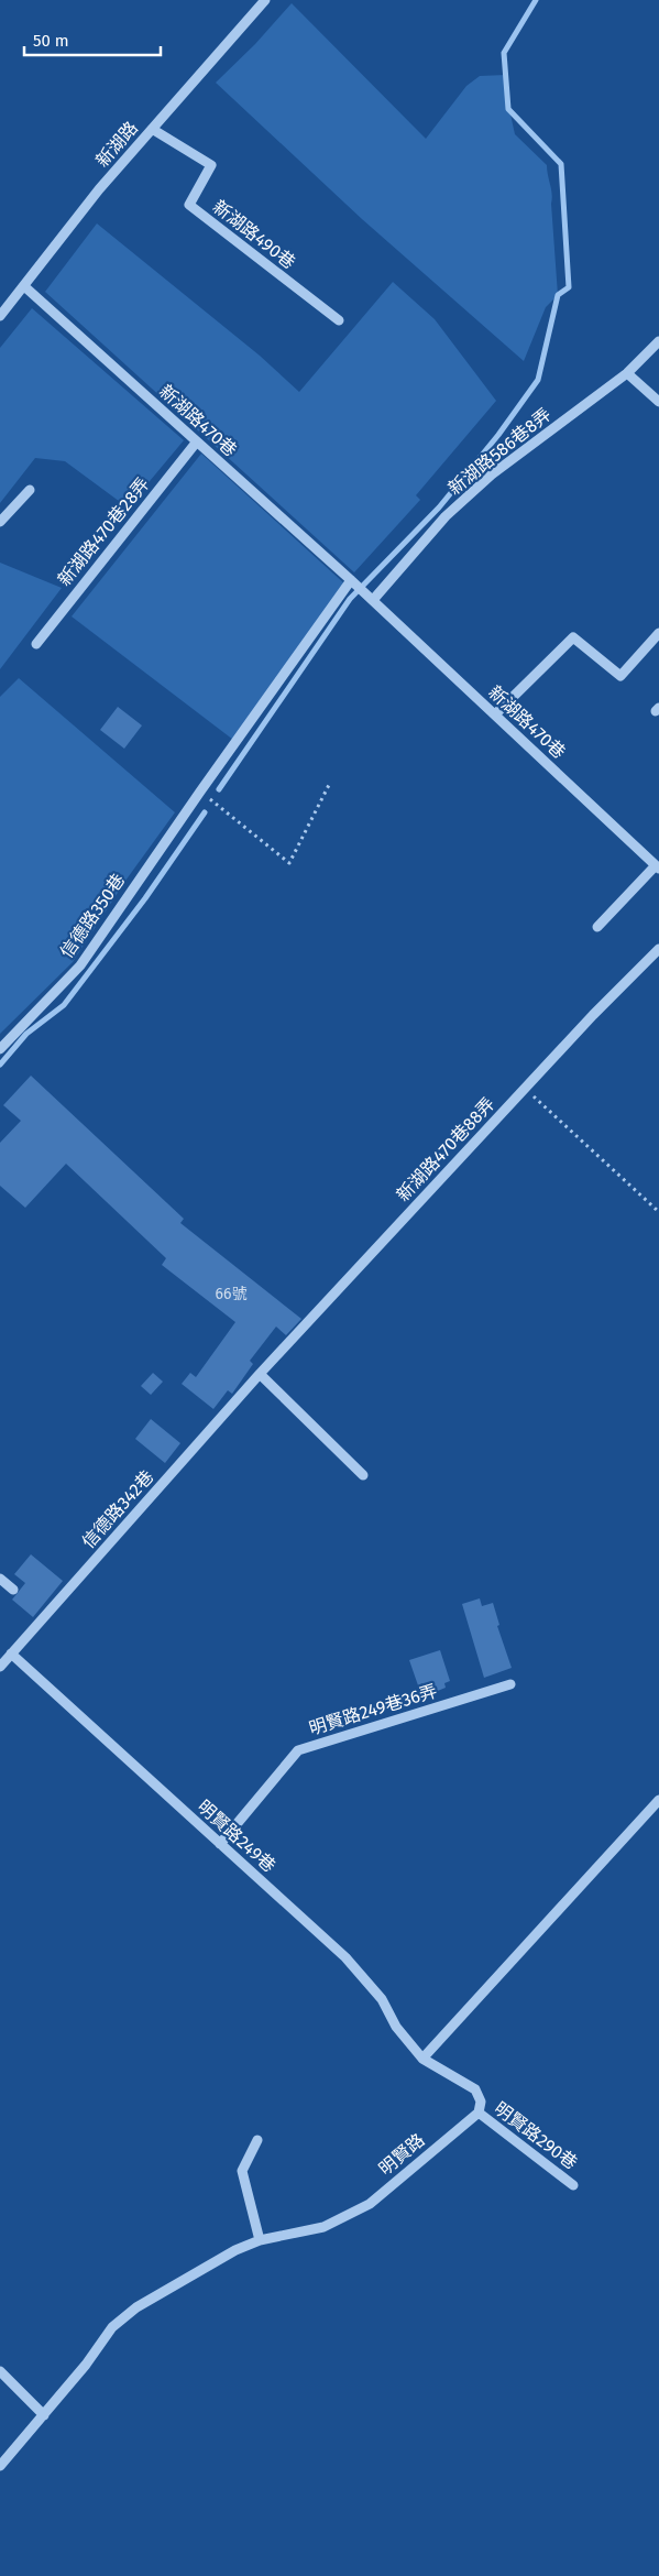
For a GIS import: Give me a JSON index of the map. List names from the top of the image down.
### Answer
{
  "streets": {
    "street": [
      "新湖路",
      "新湖路490巷",
      "新湖路470巷",
      "新湖路586巷8弄",
      "新湖路470巷28弄",
      "信德路350巷",
      "新湖路470巷88弄",
      "信德路342巷",
      "明賢路249巷36弄",
      "明賢路249巷",
      "明賢路290巷",
      "明賢路"
    ]
  },
  "crossings": [
    ["新湖路", "新湖路490巷"],
    ["新湖路", "新湖路470巷"],
    ["新湖路470巷", "新湖路586巷8弄"],
    ["新湖路470巷", "新湖路470巷28弄"],
    ["新湖路470巷", "信德路350巷"],
    ["新湖路470巷88弄", "信德路342巷"],
    ["信德路342巷", "明賢路249巷"],
    ["明賢路249巷36弄", "明賢路249巷"],
    ["明賢路290巷", "明賢路"]
  ],
  "house_numbers": ["66號"],
  "scale_bar": "50 m"
}
